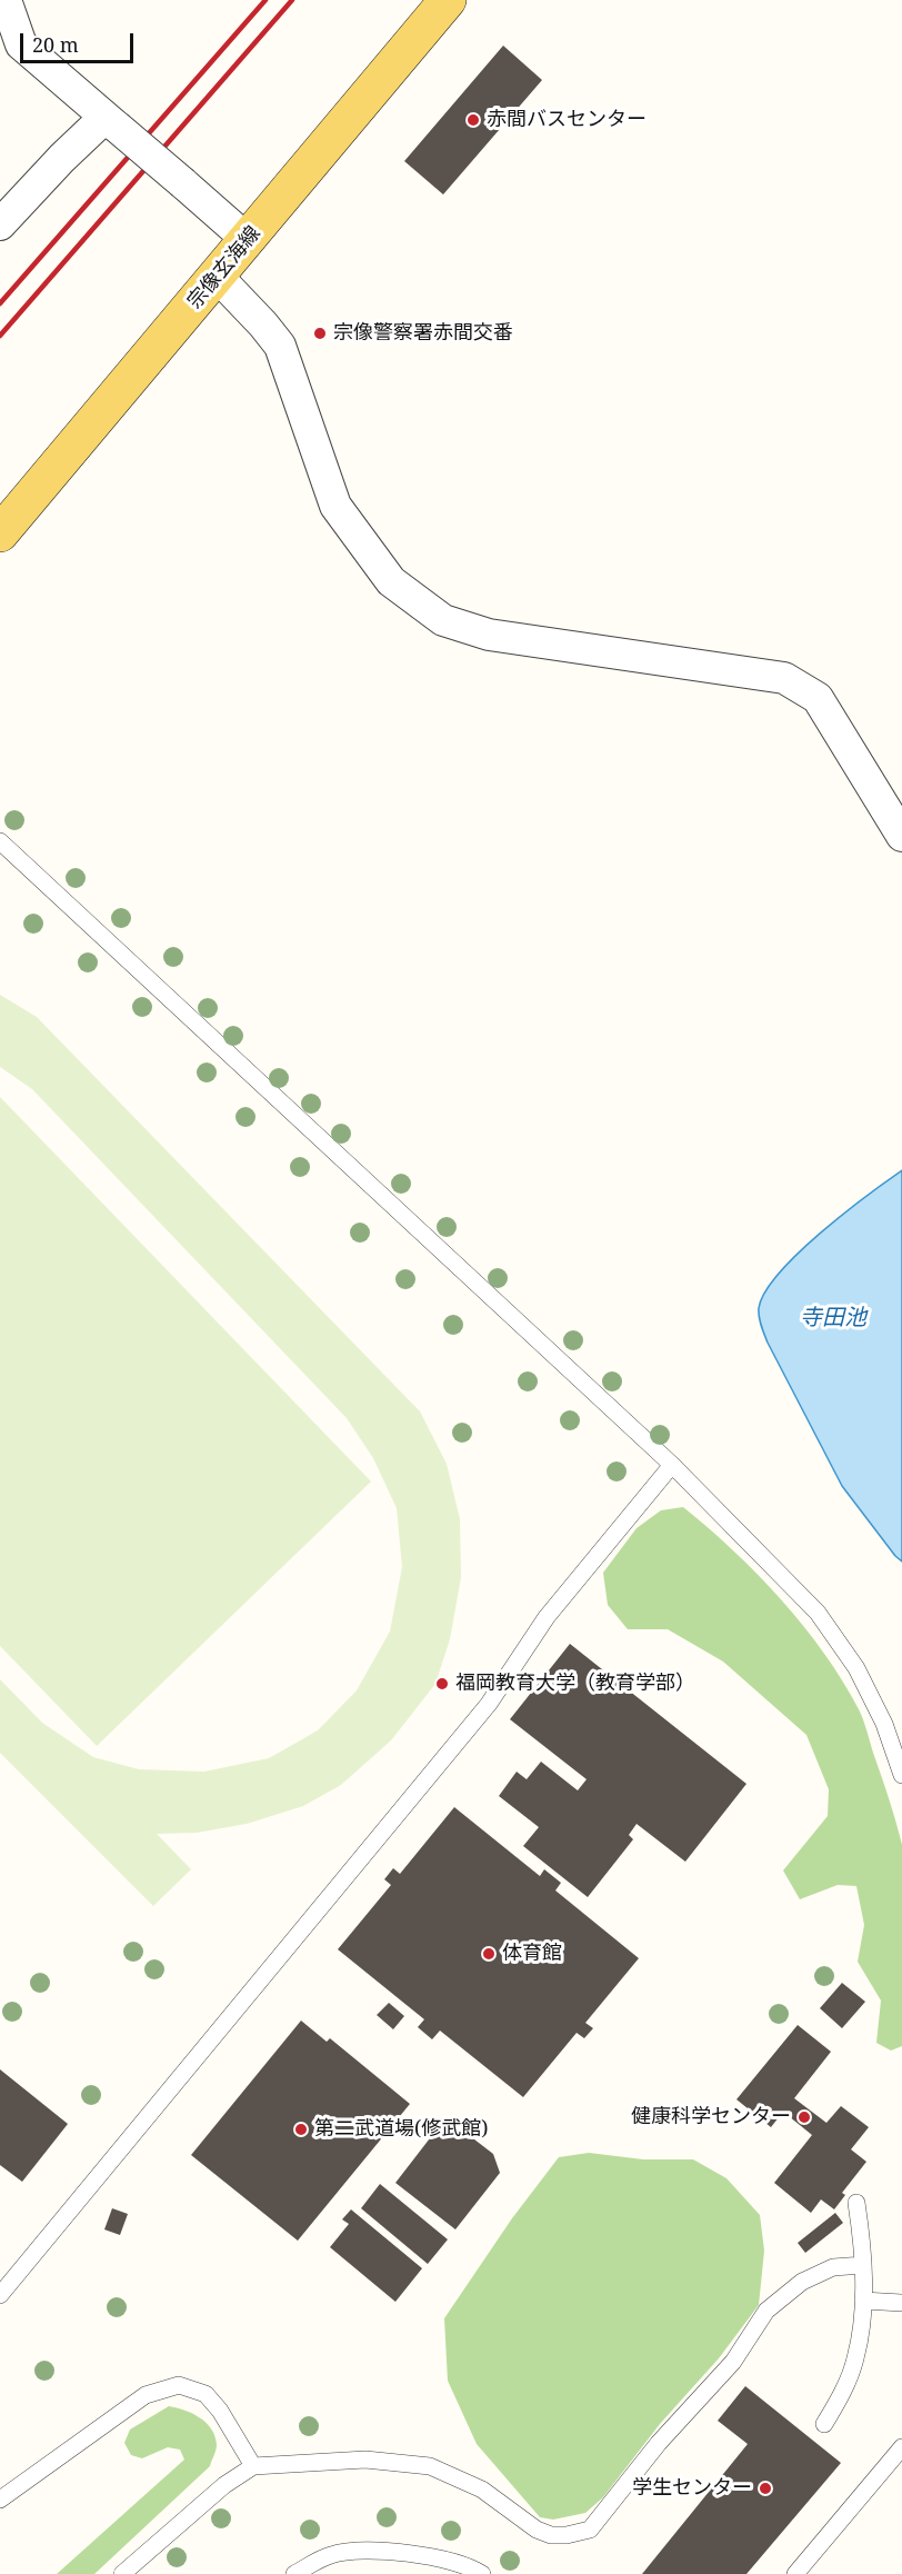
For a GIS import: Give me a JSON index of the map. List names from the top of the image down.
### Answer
{
  "streets": {
    "main road": ["宗像玄海線"]
  },
  "water": ["寺田池"],
  "places": [
    "赤間バスセンター",
    "宗像警察署赤間交番",
    "福岡教育大学（教育学部）",
    "体育館",
    "健康科学センター",
    "第二武道場(修武館)",
    "学生センター"
  ],
  "scale_bar": "20 m"
}
